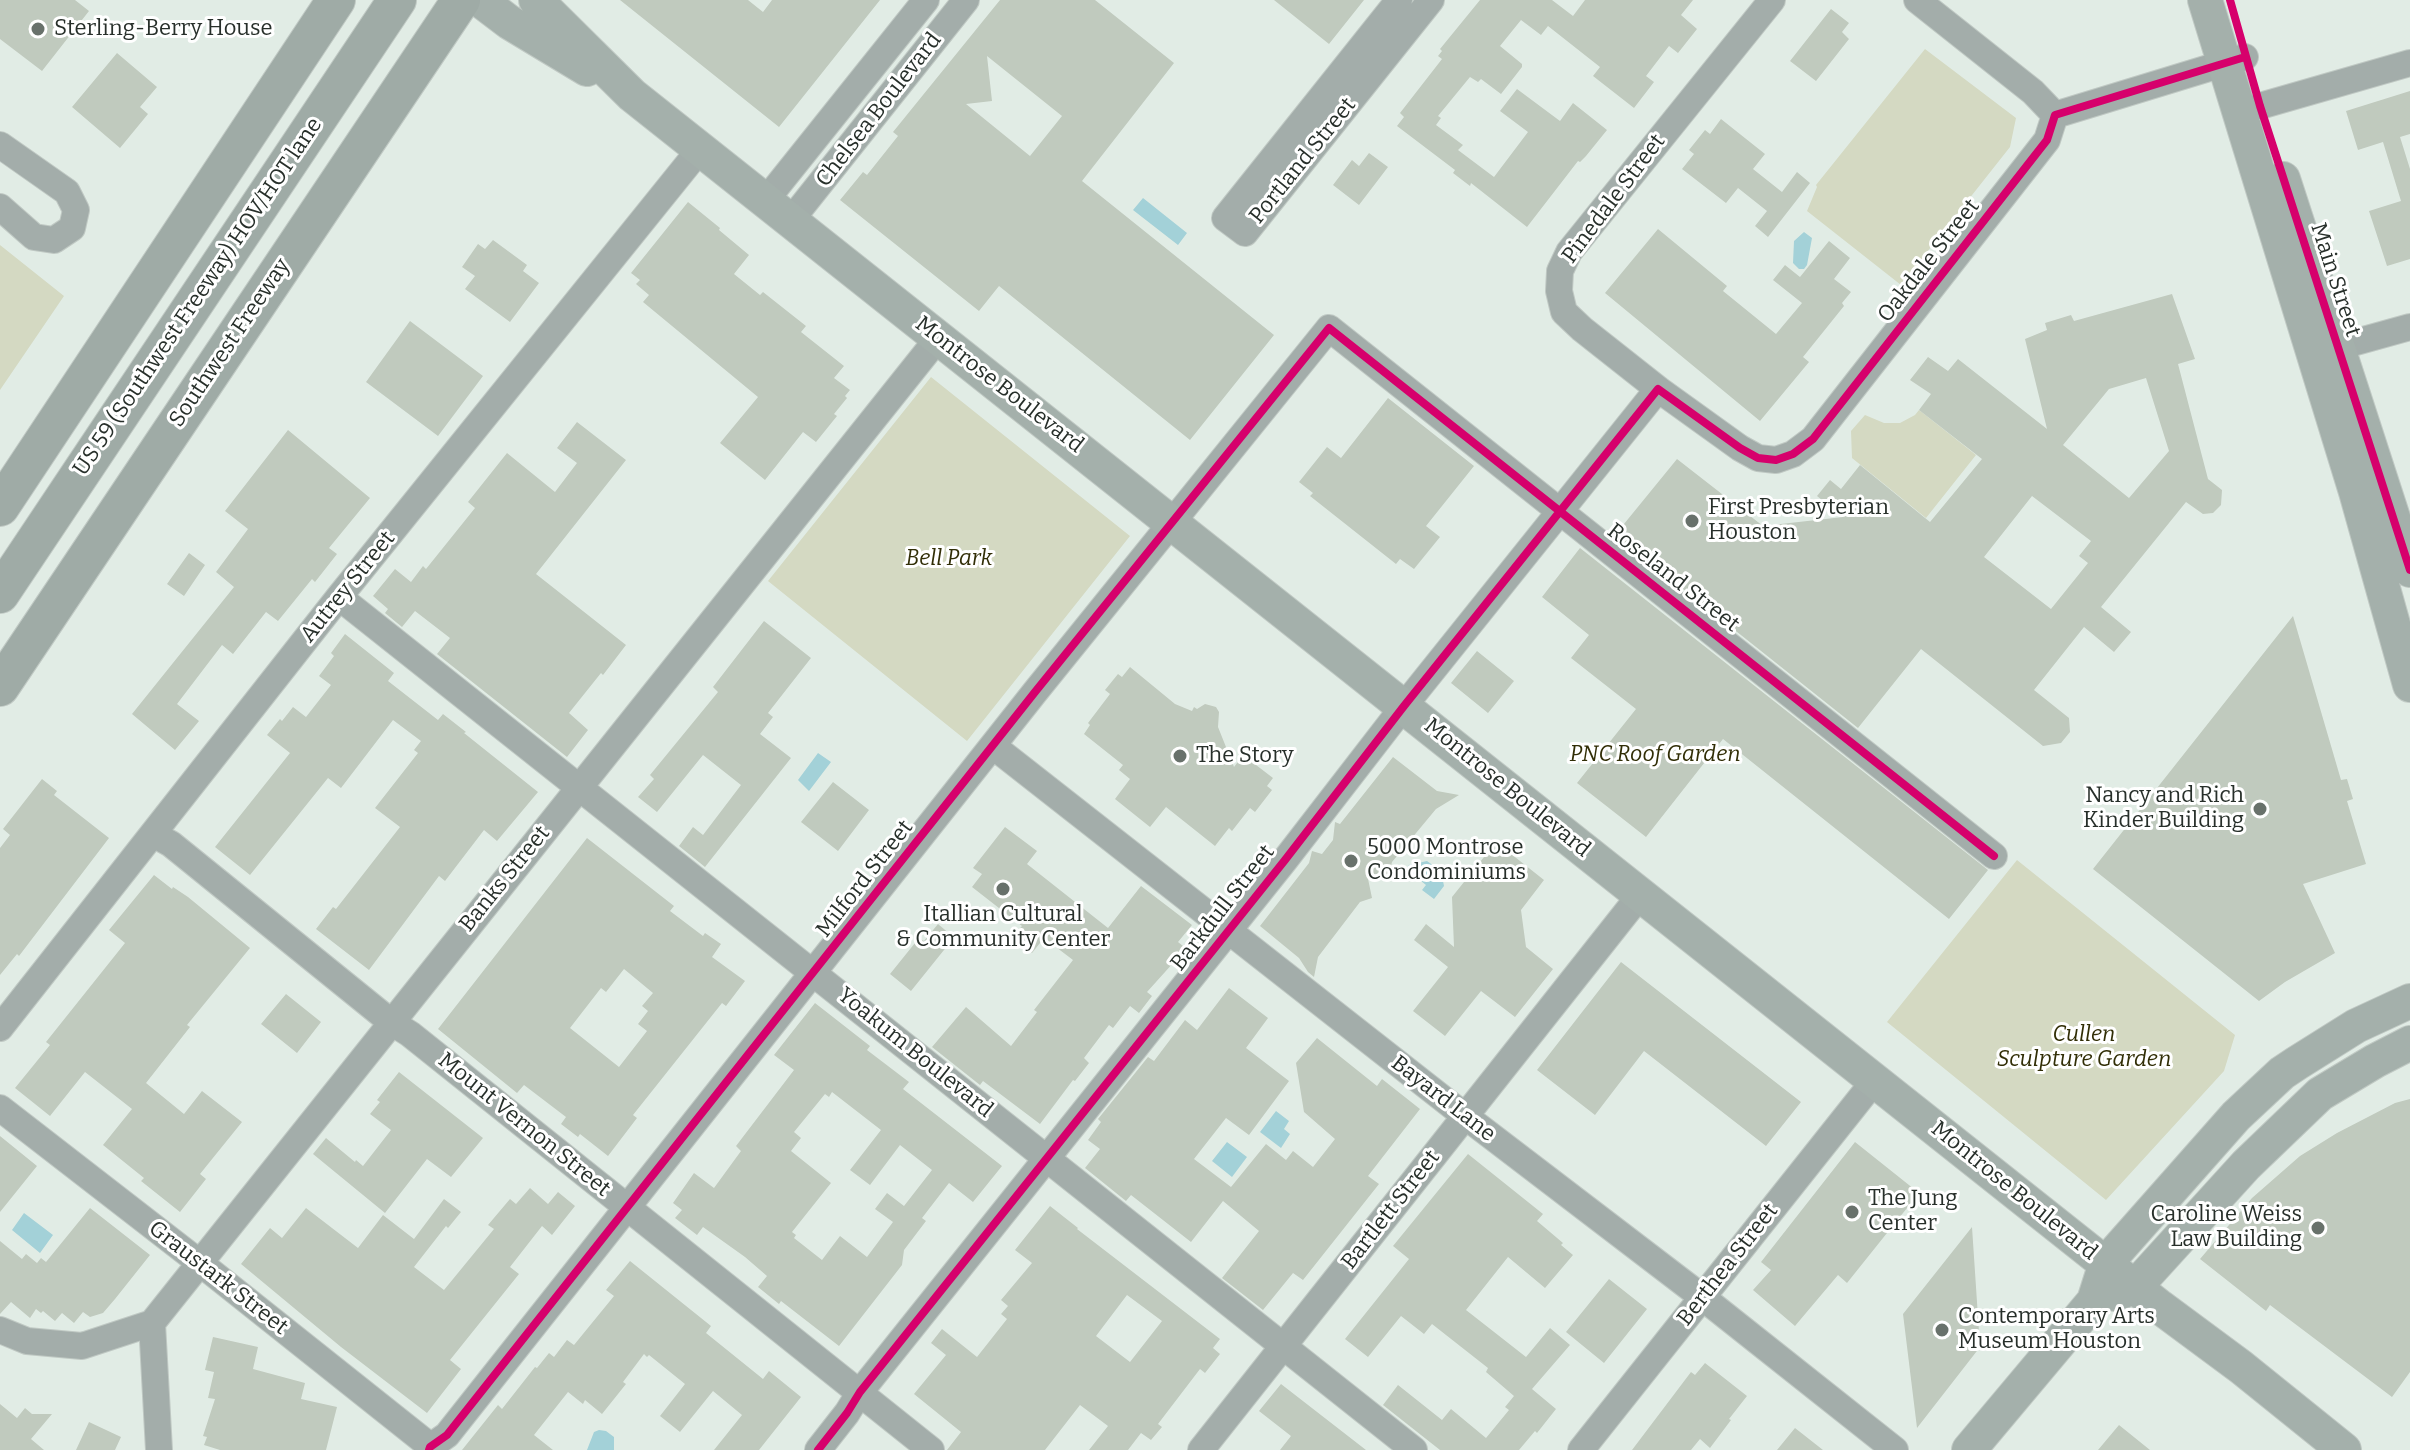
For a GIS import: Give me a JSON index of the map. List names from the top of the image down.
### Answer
{
  "streets": {
    "highway": ["US 59 (Southwest Freeway) HOV/HOT lane", "Southwest Freeway"],
    "main road": ["Main Street", "Montrose Boulevard"],
    "street": [
      "Chelsea Boulevard",
      "Portland Street",
      "Pinedale Street",
      "Oakdale Street",
      "Roseland Street",
      "Autrey Street",
      "Banks Street",
      "Milford Street",
      "Barkdull Street",
      "Yoakum Boulevard",
      "Bayard Lane",
      "Mount Vernon Street",
      "Bartlett Street",
      "Berthea Street",
      "Graustark Street"
    ]
  },
  "crossings": [
    ["Chelsea Boulevard", "Montrose Boulevard"],
    ["Pinedale Street", "Oakdale Street"],
    ["Pinedale Street", "Barkdull Street"],
    ["Oakdale Street", "Barkdull Street"],
    ["Montrose Boulevard", "Autrey Street"],
    ["Montrose Boulevard", "Banks Street"],
    ["Montrose Boulevard", "Milford Street"],
    ["Montrose Boulevard", "Barkdull Street"],
    ["Montrose Boulevard", "Bartlett Street"],
    ["Montrose Boulevard", "Berthea Street"],
    ["Roseland Street", "Milford Street"],
    ["Roseland Street", "Barkdull Street"],
    ["Autrey Street", "Yoakum Boulevard"],
    ["Autrey Street", "Mount Vernon Street"],
    ["Banks Street", "Yoakum Boulevard"],
    ["Banks Street", "Mount Vernon Street"],
    ["Banks Street", "Graustark Street"],
    ["Milford Street", "Yoakum Boulevard"],
    ["Milford Street", "Bayard Lane"],
    ["Milford Street", "Mount Vernon Street"],
    ["Milford Street", "Graustark Street"],
    ["Barkdull Street", "Yoakum Boulevard"],
    ["Barkdull Street", "Bayard Lane"],
    ["Barkdull Street", "Mount Vernon Street"],
    ["Yoakum Boulevard", "Bartlett Street"],
    ["Bayard Lane", "Bartlett Street"],
    ["Bayard Lane", "Berthea Street"]
  ],
  "parks": ["Bell Park", "PNC Roof Garden", "Cullen Sculpture Garden"],
  "places": [
    "Sterling-Berry House",
    "First Presbyterian Houston",
    "The Story",
    "Nancy and Rich Kinder Building",
    "5000 Montrose Condominiums",
    "Itallian Cultural & Community Center",
    "The Jung Center",
    "Caroline Weiss Law Building",
    "Contemporary Arts Museum Houston"
  ]
}
